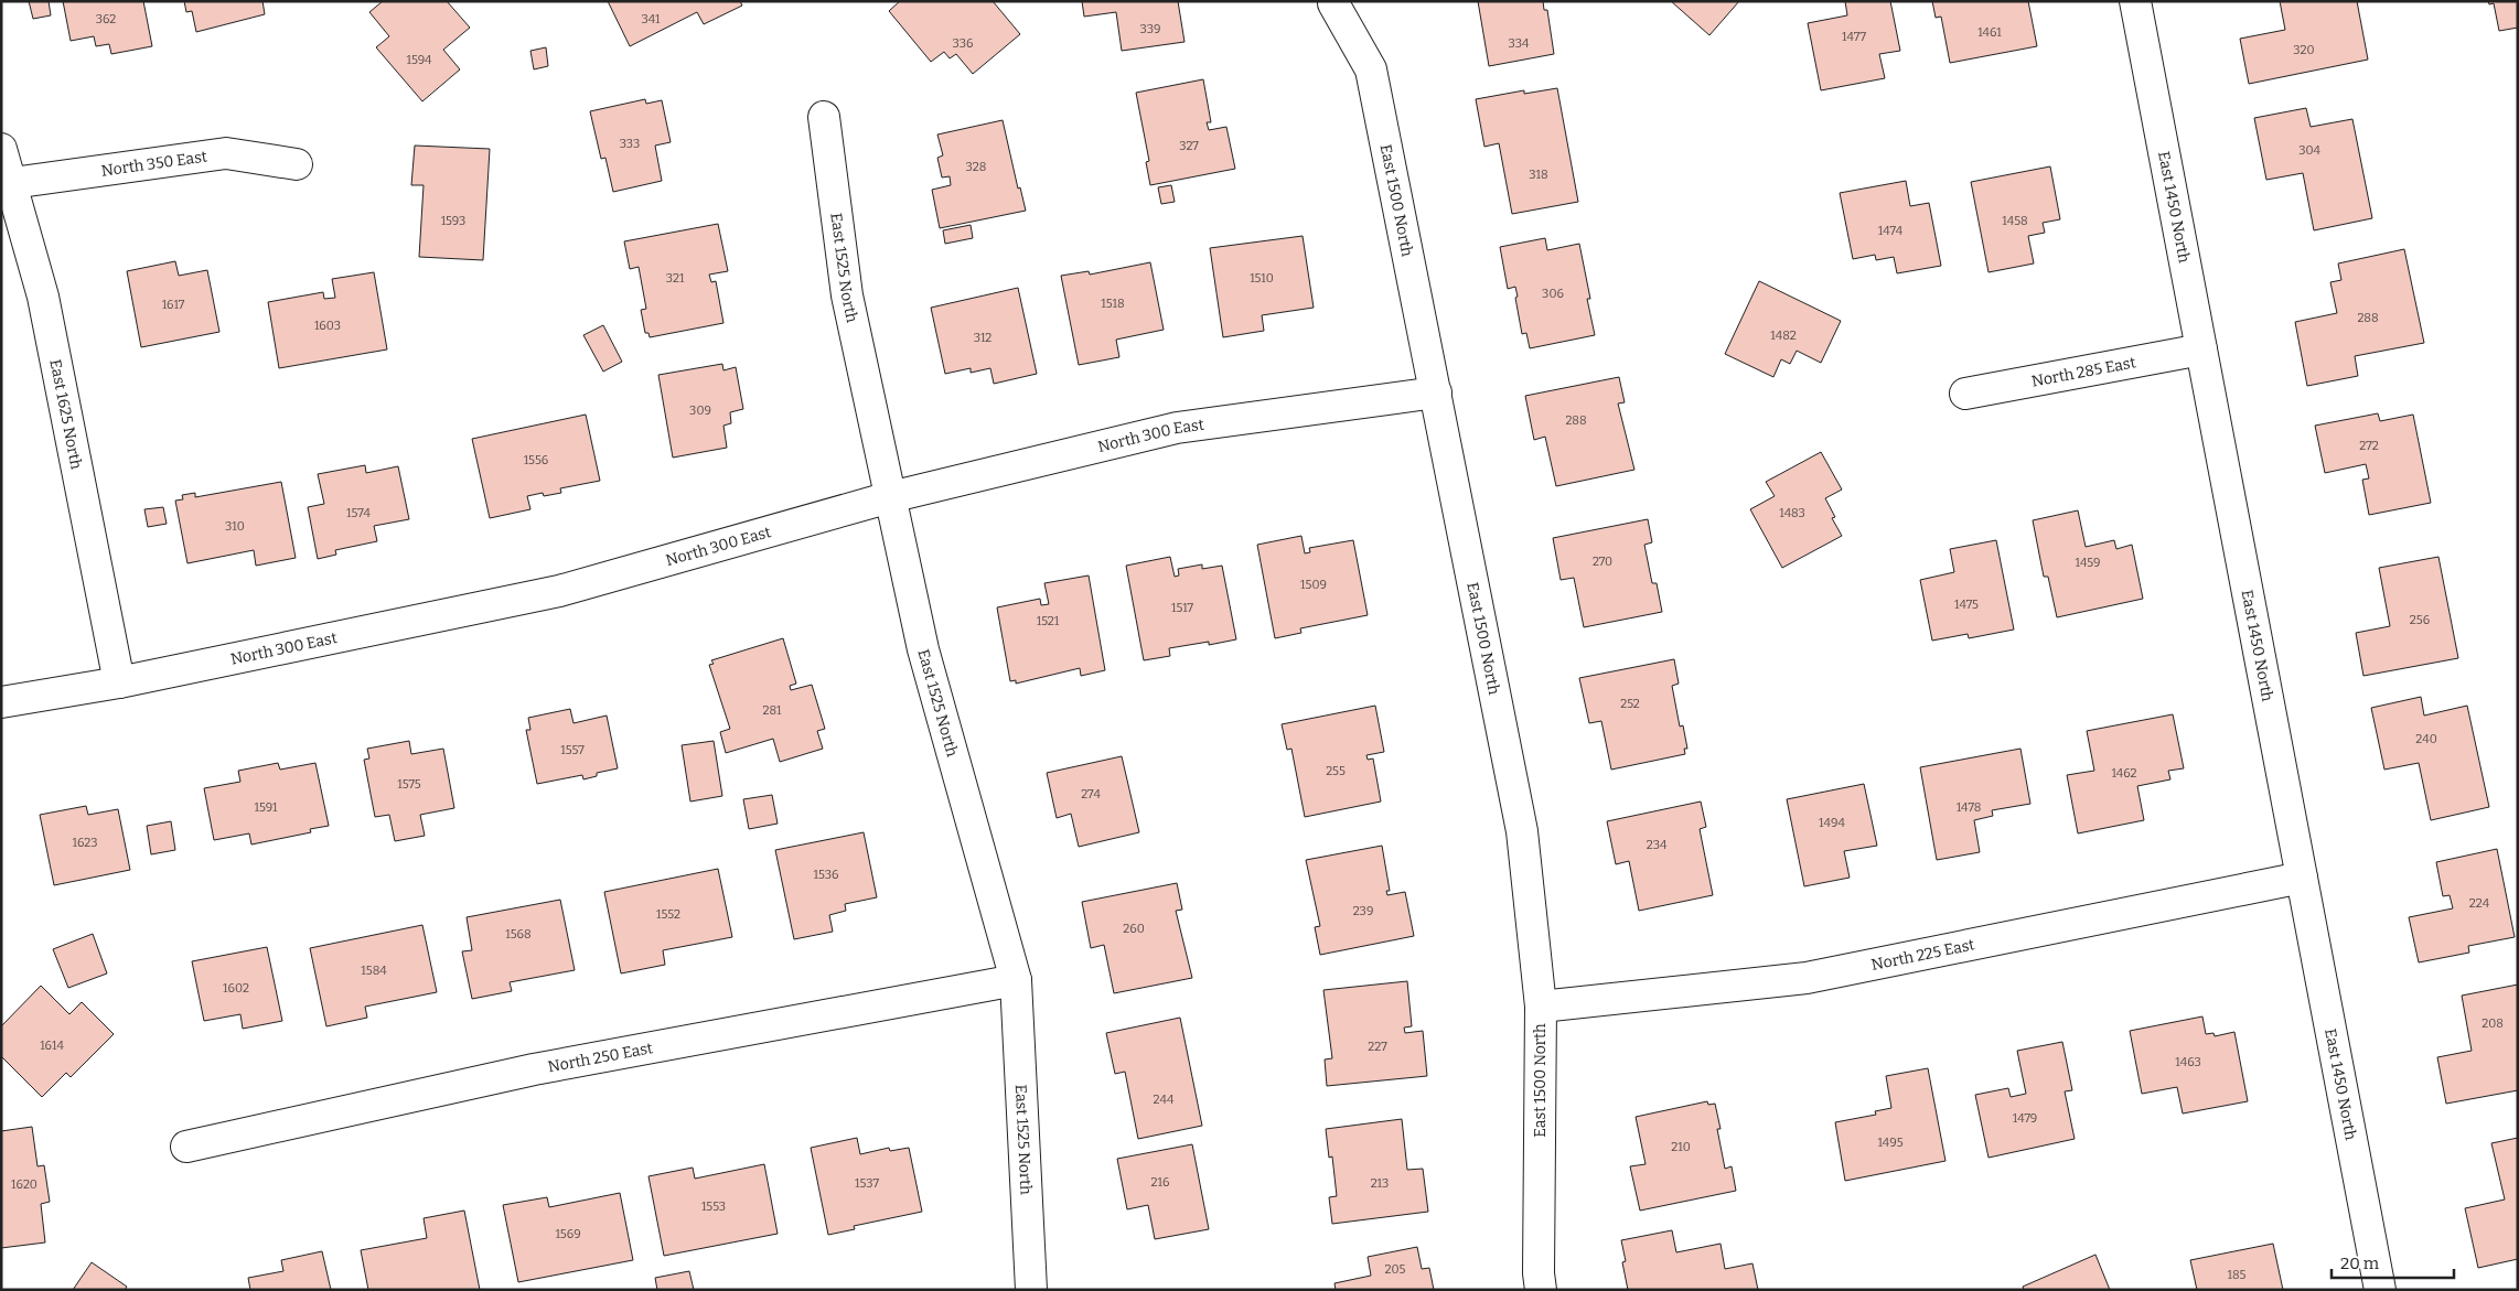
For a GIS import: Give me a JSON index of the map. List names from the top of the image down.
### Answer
{
  "streets": {
    "street": [
      "North 350 East",
      "East 1500 North",
      "East 1450 North",
      "East 1525 North",
      "North 285 East",
      "East 1625 North",
      "North 300 East",
      "North 225 East",
      "North 250 East"
    ]
  },
  "crossings": [
    ["North 350 East", "East 1625 North"],
    ["East 1500 North", "North 300 East"],
    ["East 1500 North", "North 225 East"],
    ["East 1450 North", "North 285 East"],
    ["East 1450 North", "North 225 East"],
    ["East 1525 North", "North 300 East"],
    ["East 1525 North", "North 250 East"],
    ["East 1625 North", "North 300 East"]
  ],
  "house_numbers": [
    "362",
    "341",
    "339",
    "1461",
    "1477",
    "336",
    "334",
    "320",
    "1594",
    "333",
    "327",
    "304",
    "328",
    "318",
    "1593",
    "1458",
    "1474",
    "321",
    "1510",
    "306",
    "1518",
    "1617",
    "288",
    "1603",
    "1482",
    "312",
    "309",
    "288",
    "272",
    "1556",
    "1574",
    "1483",
    "310",
    "270",
    "1459",
    "1509",
    "1475",
    "1517",
    "256",
    "1521",
    "252",
    "281",
    "240",
    "1557",
    "255",
    "1462",
    "1575",
    "274",
    "1591",
    "1478",
    "1494",
    "1623",
    "234",
    "1536",
    "224",
    "239",
    "1552",
    "260",
    "1568",
    "1584",
    "1602",
    "208",
    "1614",
    "227",
    "1463",
    "244",
    "1479",
    "1495",
    "210",
    "216",
    "1537",
    "213",
    "1620",
    "1553",
    "1569",
    "205",
    "185"
  ],
  "scale_bar": "20 m"
}
